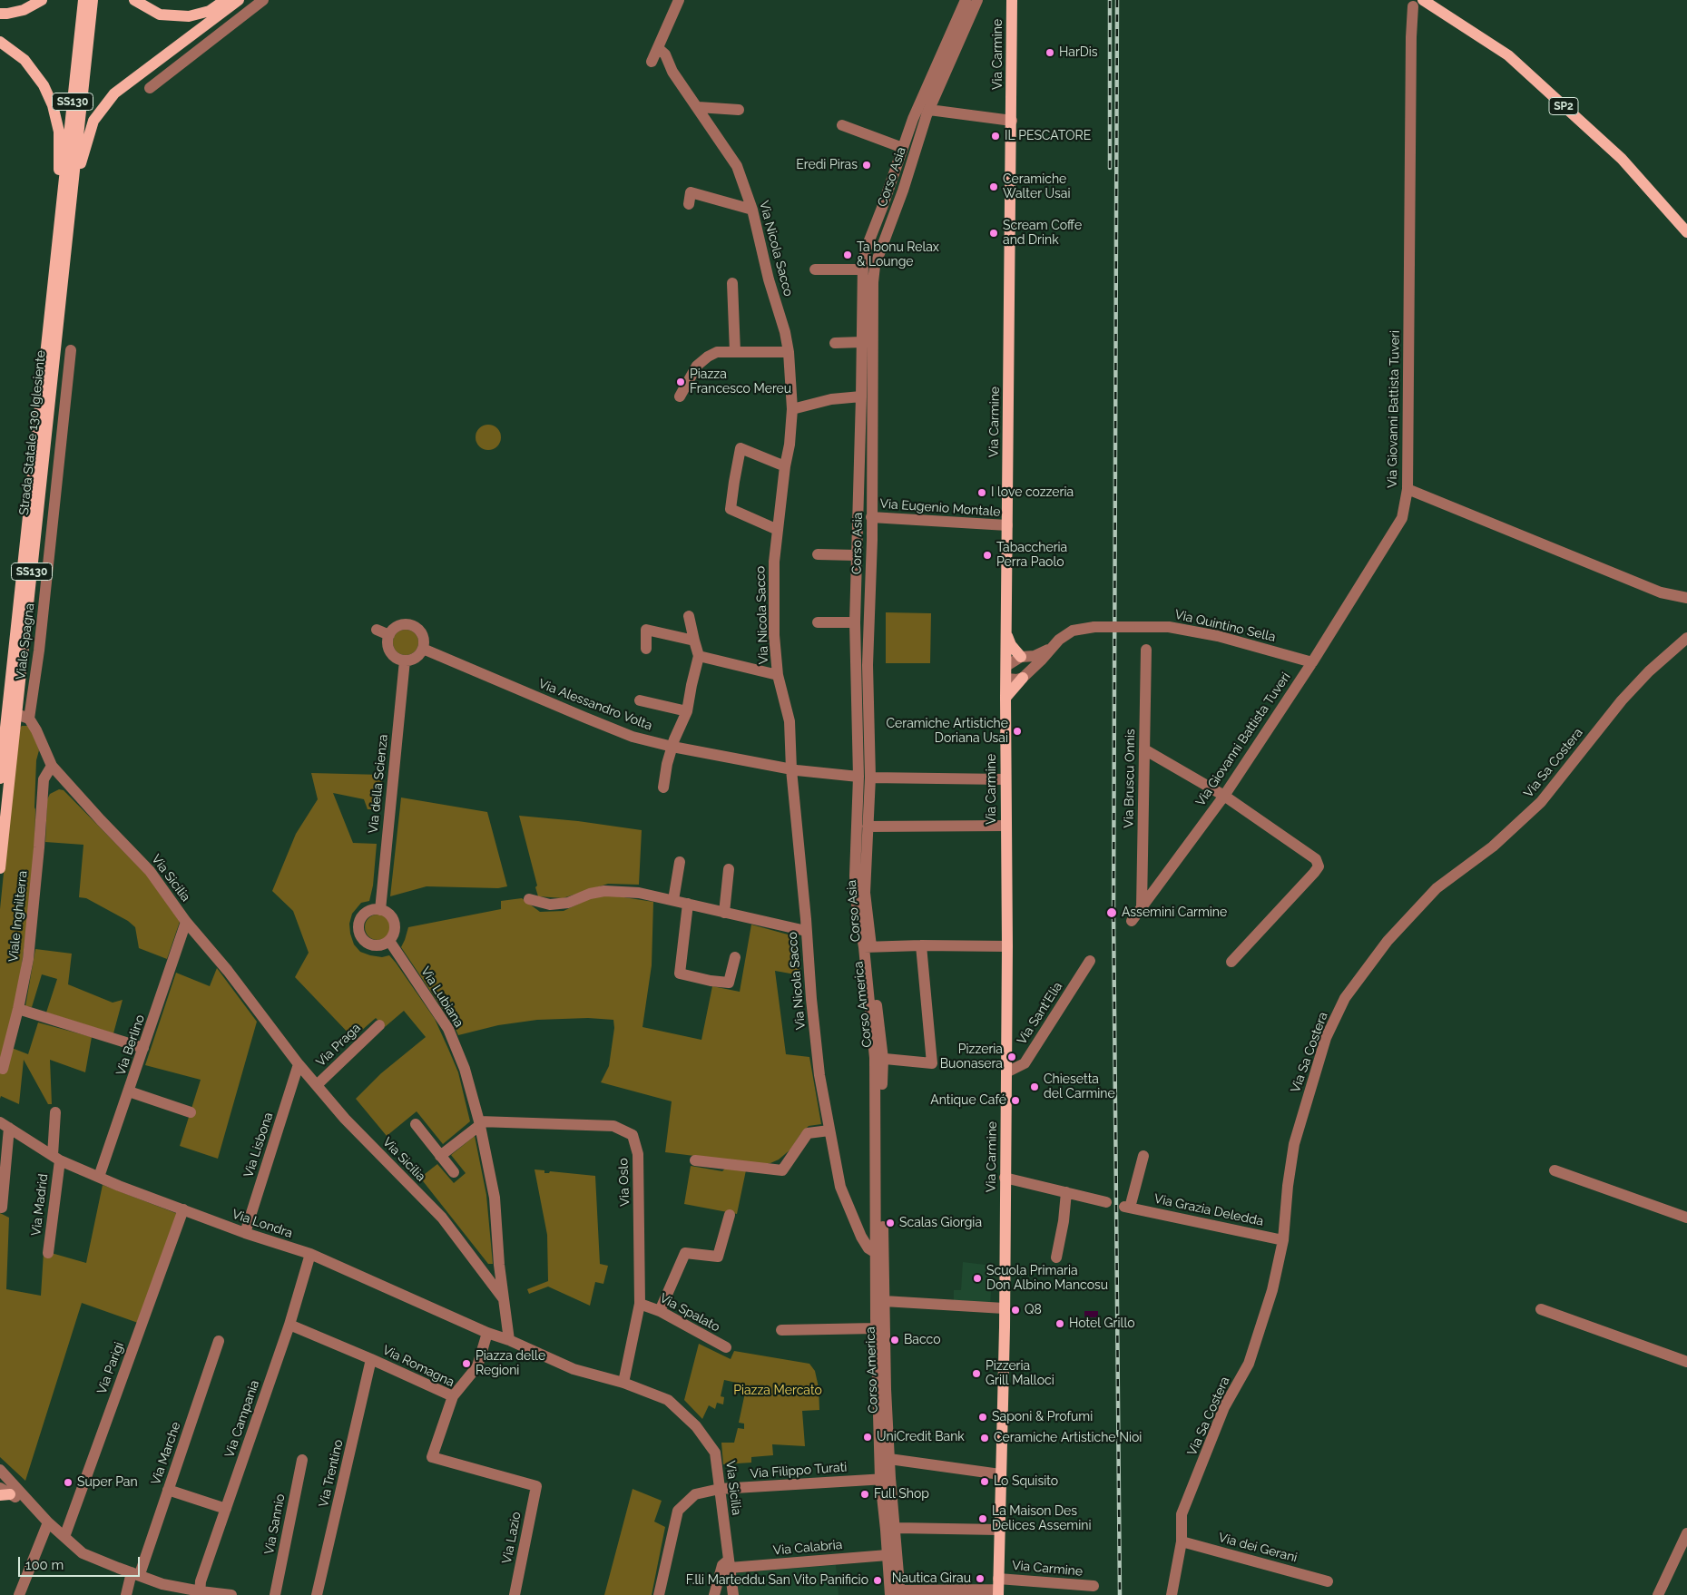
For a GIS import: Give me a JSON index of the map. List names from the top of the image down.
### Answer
{
  "streets": {
    "main road": [
      "Via Carmine",
      "SS130",
      "SP2",
      "Strada Statale 130 Iglesiente"
    ],
    "street": [
      "Corso Asia",
      "Via Nicola Sacco",
      "Via Giovanni Battista Tuveri",
      "Via Eugenio Montale",
      "Via Quintino Sella",
      "Viale Spagna",
      "Via Alessandro Volta",
      "Via Sa Costera",
      "Via Bruscu Onnis",
      "Via della Scienza",
      "Via Sicilia",
      "Viale Inghilterra",
      "Via Lubiana",
      "Corso America",
      "Via Sant'Elia",
      "Via Berlino",
      "Via Praga",
      "Via Lisbona",
      "Via Oslo",
      "Via Madrid",
      "Via Grazia Deledda",
      "Via Londra",
      "Via Spalato",
      "Via Romagna",
      "Via Parigi",
      "Via Campania",
      "Via Marche",
      "Via Filippo Turati",
      "Via Trentino",
      "Via Sannio",
      "Via Lazio",
      "Via Calabria",
      "Via dei Gerani"
    ]
  },
  "crossings": [
    ["Via Carmine", "Via Eugenio Montale"],
    ["Via Carmine", "Via Alessandro Volta"],
    ["Via Carmine", "Via Sant'Elia"],
    ["SP2", "Via Giovanni Battista Tuveri"],
    ["Corso Asia", "Via Eugenio Montale"],
    ["Corso Asia", "Via Alessandro Volta"],
    ["Corso Asia", "Corso America"],
    ["Via Nicola Sacco", "Via Alessandro Volta"],
    ["Via Nicola Sacco", "Corso America"],
    ["Via Giovanni Battista Tuveri", "Via Quintino Sella"],
    ["Via Giovanni Battista Tuveri", "Via Bruscu Onnis"],
    ["Viale Spagna", "Via Sicilia"],
    ["Via Alessandro Volta", "Via della Scienza"],
    ["Via Sa Costera", "Via Grazia Deledda"],
    ["Via Sa Costera", "Via dei Gerani"],
    ["Via della Scienza", "Via Lubiana"],
    ["Via Sicilia", "Viale Inghilterra"],
    ["Via Sicilia", "Via Lubiana"],
    ["Via Sicilia", "Via Berlino"],
    ["Via Sicilia", "Via Praga"],
    ["Via Sicilia", "Via Lisbona"],
    ["Via Sicilia", "Via Oslo"],
    ["Via Sicilia", "Via Londra"],
    ["Via Sicilia", "Via Filippo Turati"],
    ["Via Sicilia", "Via Calabria"],
    ["Via Lubiana", "Via Oslo"],
    ["Corso America", "Via Filippo Turati"],
    ["Corso America", "Via Calabria"],
    ["Via Berlino", "Via Londra"],
    ["Via Lisbona", "Via Londra"],
    ["Via Oslo", "Via Spalato"],
    ["Via Madrid", "Via Londra"],
    ["Via Londra", "Via Parigi"],
    ["Via Londra", "Via Campania"],
    ["Via Romagna", "Via Campania"],
    ["Via Romagna", "Via Trentino"],
    ["Via Romagna", "Via Lazio"]
  ],
  "parks": ["Piazza Mercato"],
  "places": [
    "HarDis",
    "IL PESCATORE",
    "Eredi Piras",
    "Ceramiche Walter Usai",
    "Scream Coffe and Drink",
    "Ta bonu Relax & Lounge",
    "Piazza Francesco Mereu",
    "I love cozzeria",
    "Tabaccheria Perra Paolo",
    "Ceramiche Artistiche Doriana Usai",
    "Assemini Carmine",
    "Pizzeria Buonasera",
    "Chiesetta del Carmine",
    "Antique Café",
    "Scalas Giorgia",
    "Scuola Primaria Don Albino Mancosu",
    "Q8",
    "Hotel Grillo",
    "Bacco",
    "Piazza delle Regioni",
    "Pizzeria Grill Malloci",
    "Saponi & Profumi",
    "UniCredit Bank",
    "Ceramiche Artistiche Nioi",
    "Lo Squisito",
    "Super Pan",
    "Full Shop",
    "La Maison Des Delices Assemini",
    "Nautica Girau",
    "F.lli Marteddu San Vito Panificio"
  ],
  "scale_bar": "100 m"
}
